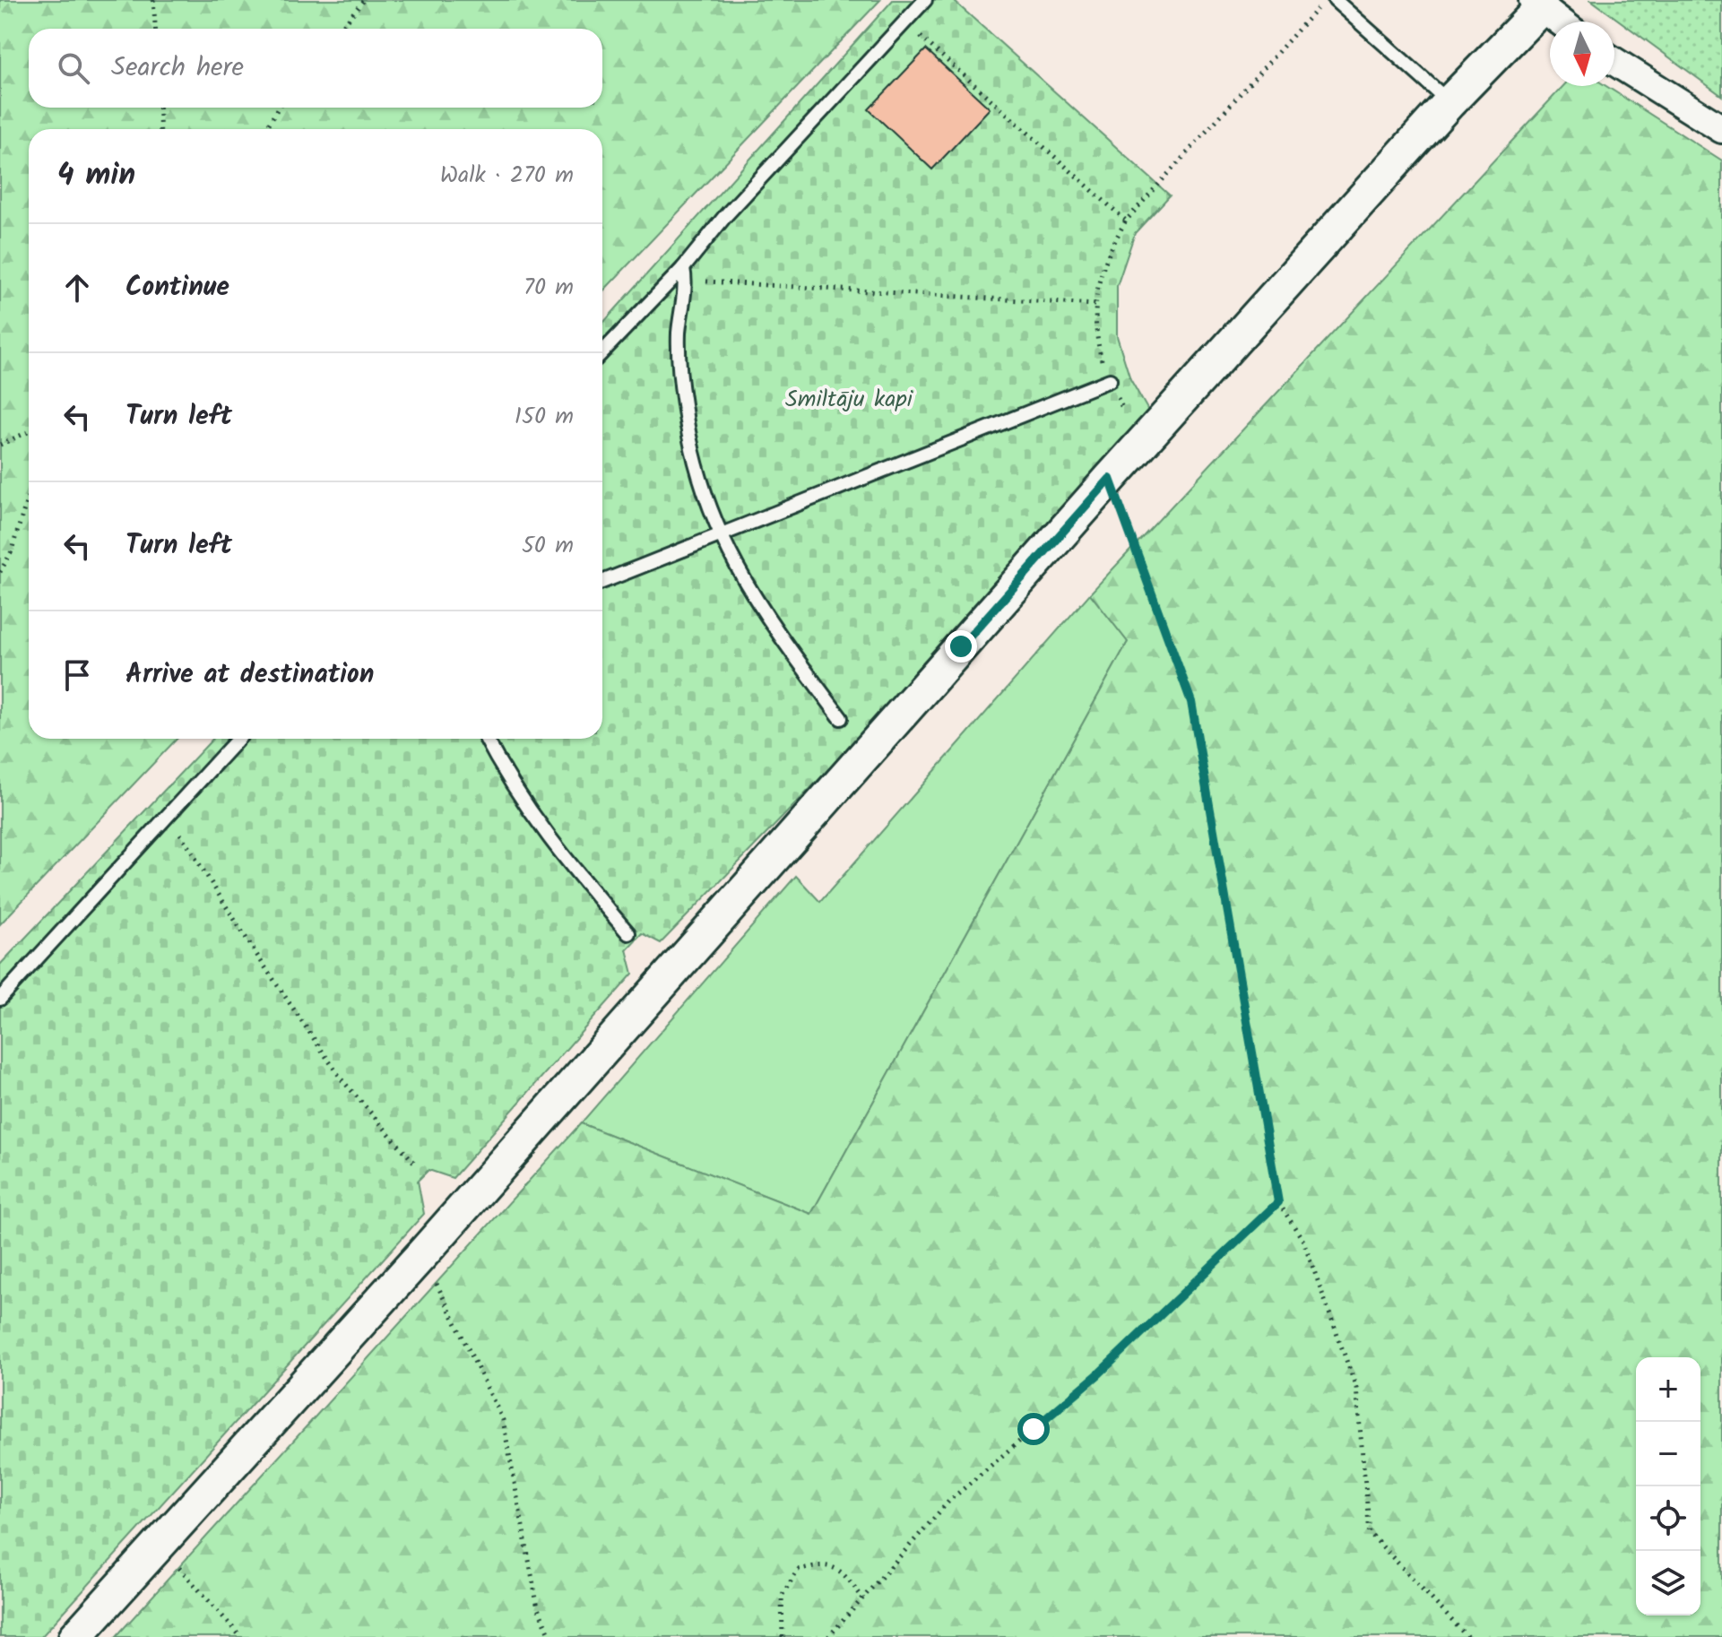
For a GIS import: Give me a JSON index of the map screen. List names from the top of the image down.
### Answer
{
  "parks": ["Smiltāju kapi"],
  "north": "bottom",
  "page": {
    "search": "Search here",
    "heading": ["4 min", "Walk · 270 m"],
    "list": [
      ["Continue", "70 m"],
      ["Turn left", "150 m"],
      ["Turn left", "50 m"],
      "Arrive at destination"
    ],
    "map_buttons": ["+", "−"]
  }
}
